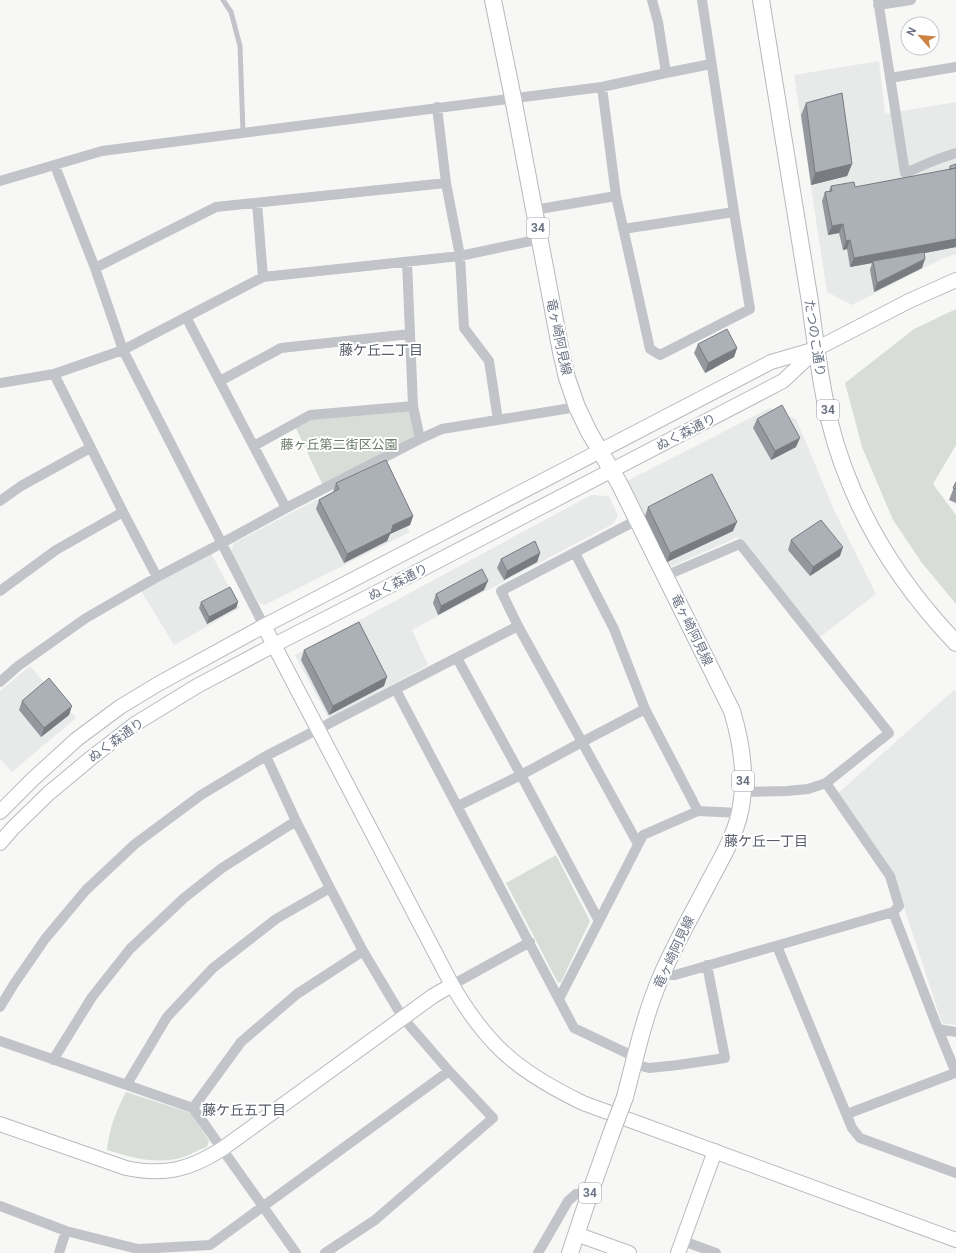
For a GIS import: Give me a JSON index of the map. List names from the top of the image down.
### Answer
{
  "streets": {
    "main road": [
      "34",
      "竜ヶ崎阿見線",
      "たつのこ通り",
      "ぬく森通り"
    ]
  },
  "crossings": [
    ["竜ヶ崎阿見線", "ぬく森通り"],
    ["たつのこ通り", "ぬく森通り"]
  ],
  "districts": ["藤ケ丘二丁目", "藤ケ丘一丁目", "藤ケ丘五丁目"],
  "parks": ["藤ヶ丘第二街区公園"],
  "north": "top left"
}
